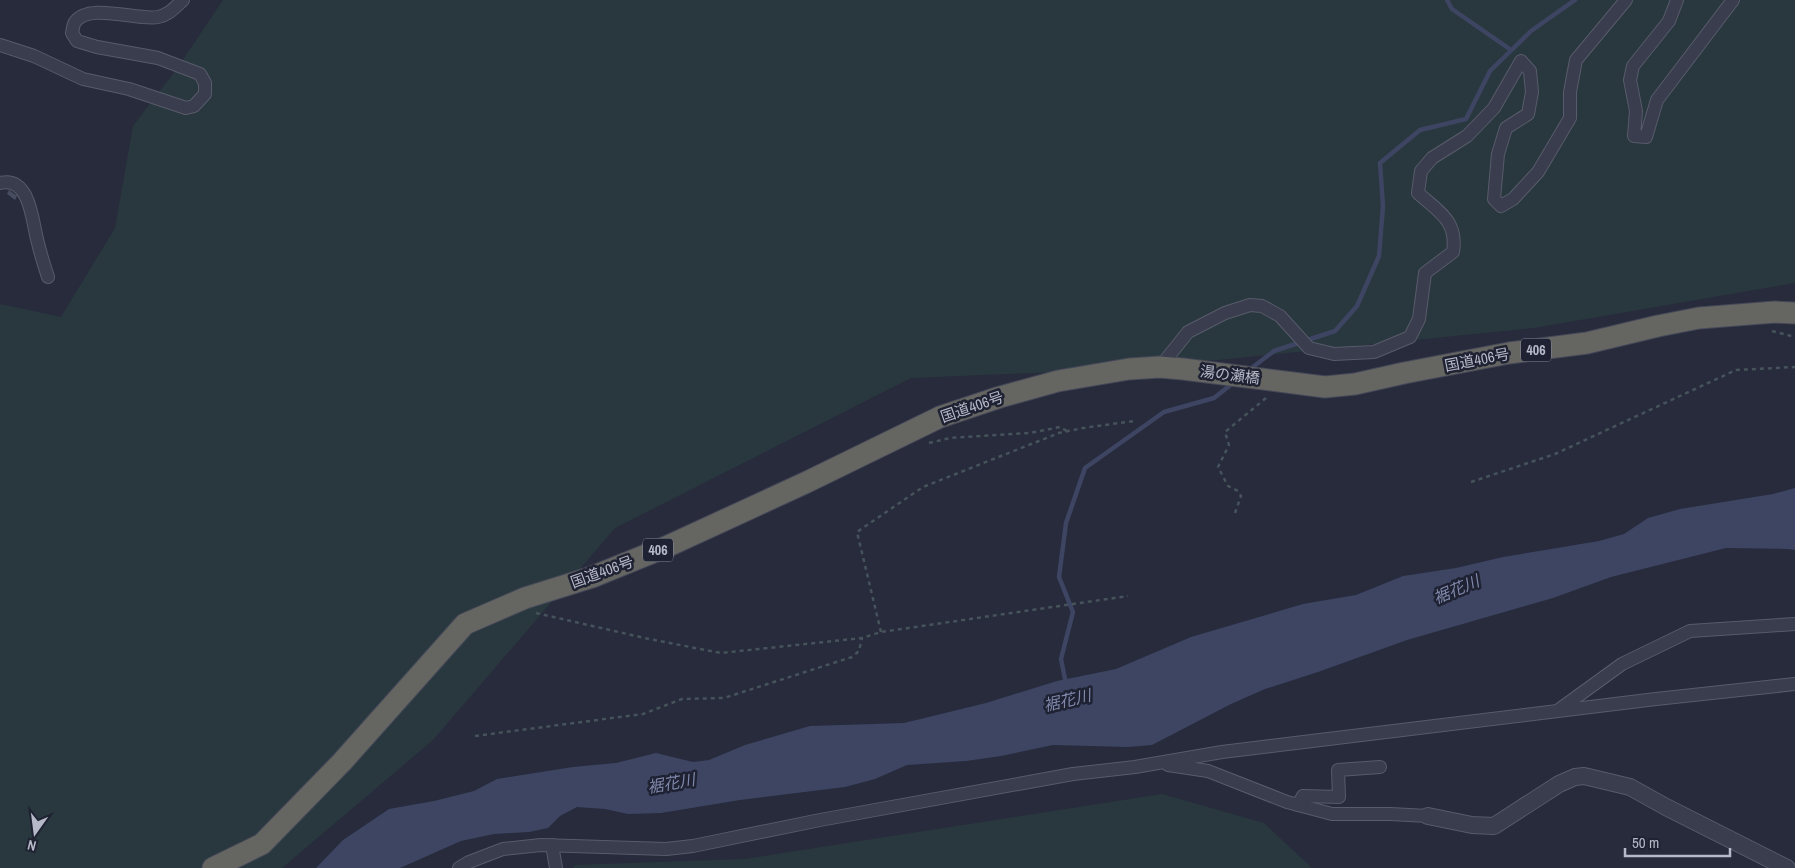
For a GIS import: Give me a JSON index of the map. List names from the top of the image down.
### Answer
{
  "streets": {
    "highway": ["406", "国道406号", "湯の瀬橋"]
  },
  "crossings": [
    ["国道406号", "湯の瀬橋"]
  ],
  "water": ["裾花川"],
  "scale_bar": "50 m",
  "north": "bottom"
}
